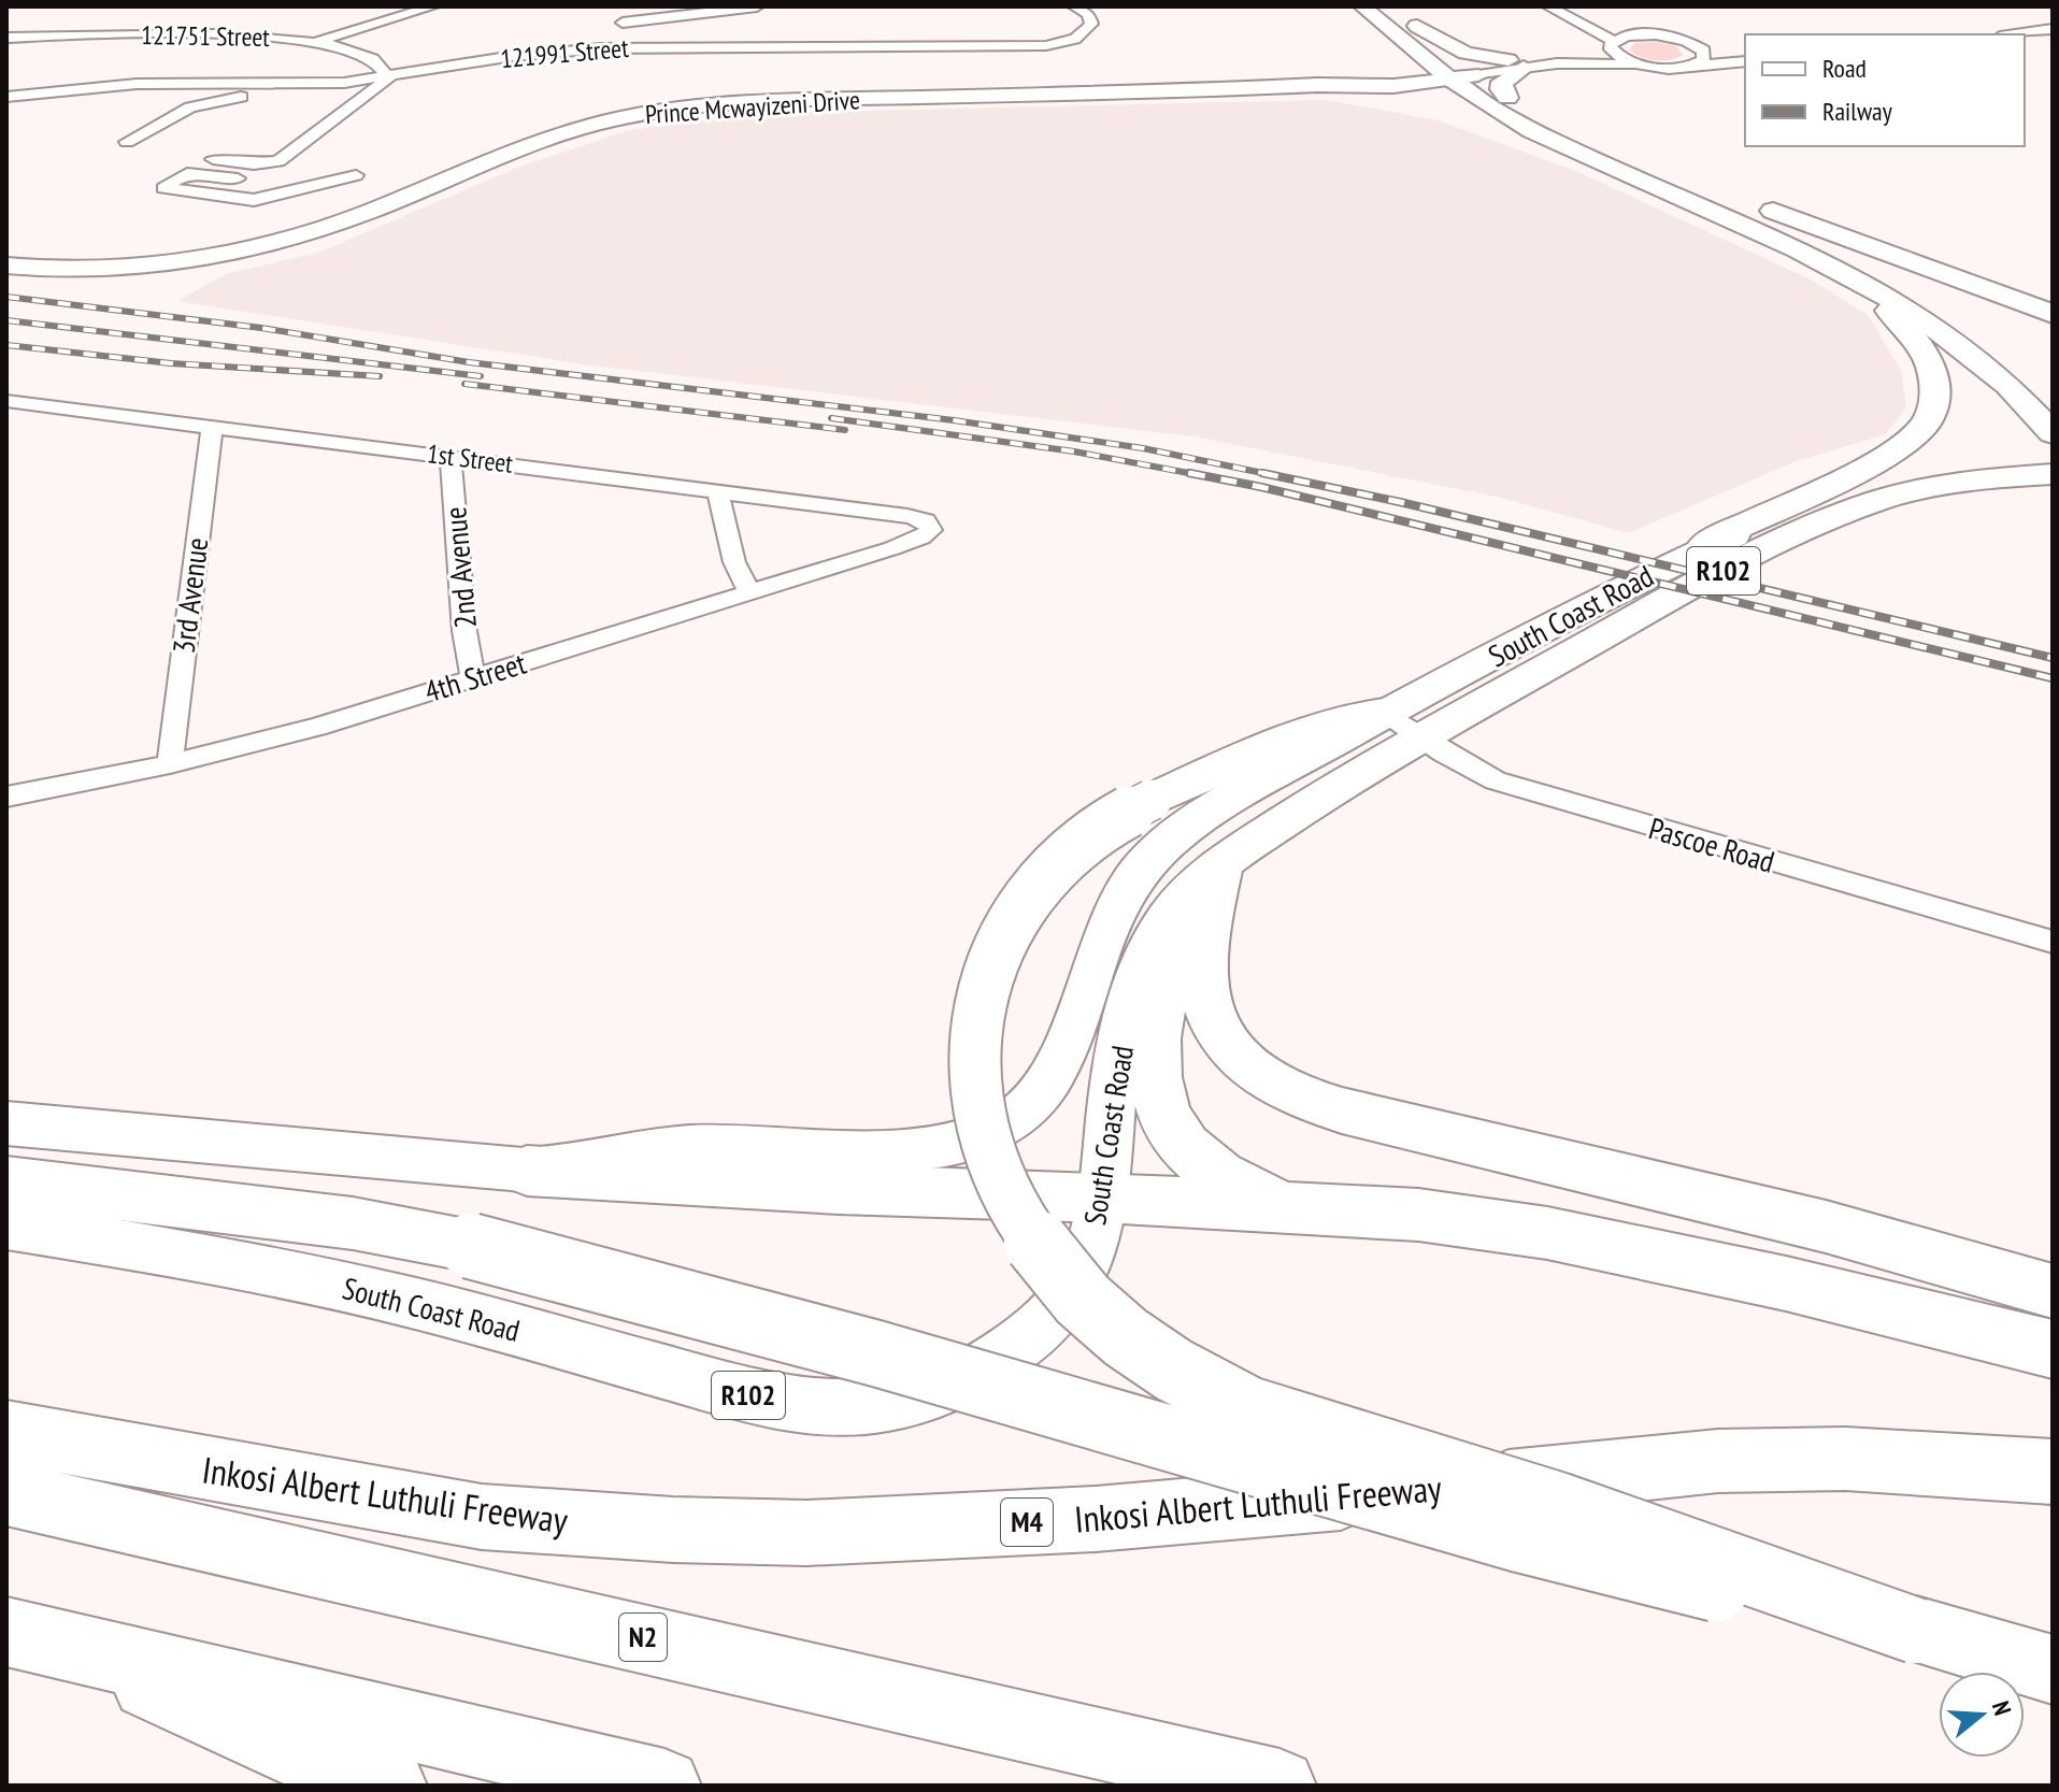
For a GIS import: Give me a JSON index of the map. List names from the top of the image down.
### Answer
{
  "streets": {
    "highway": ["Inkosi Albert Luthuli Freeway", "M4", "N2"],
    "main road": ["R102", "South Coast Road"],
    "street": [
      "121751 Street",
      "121991 Street",
      "Prince Mcwayizeni Drive",
      "1st Street",
      "2nd Avenue",
      "3rd Avenue",
      "4th Street",
      "Pascoe Road"
    ]
  },
  "crossings": [
    ["121751 Street", "121991 Street"],
    ["1st Street", "2nd Avenue"],
    ["1st Street", "3rd Avenue"],
    ["1st Street", "4th Street"],
    ["2nd Avenue", "4th Street"],
    ["3rd Avenue", "4th Street"],
    ["South Coast Road", "Pascoe Road"]
  ],
  "legend": ["Road", "Railway"],
  "north": "right"
}
